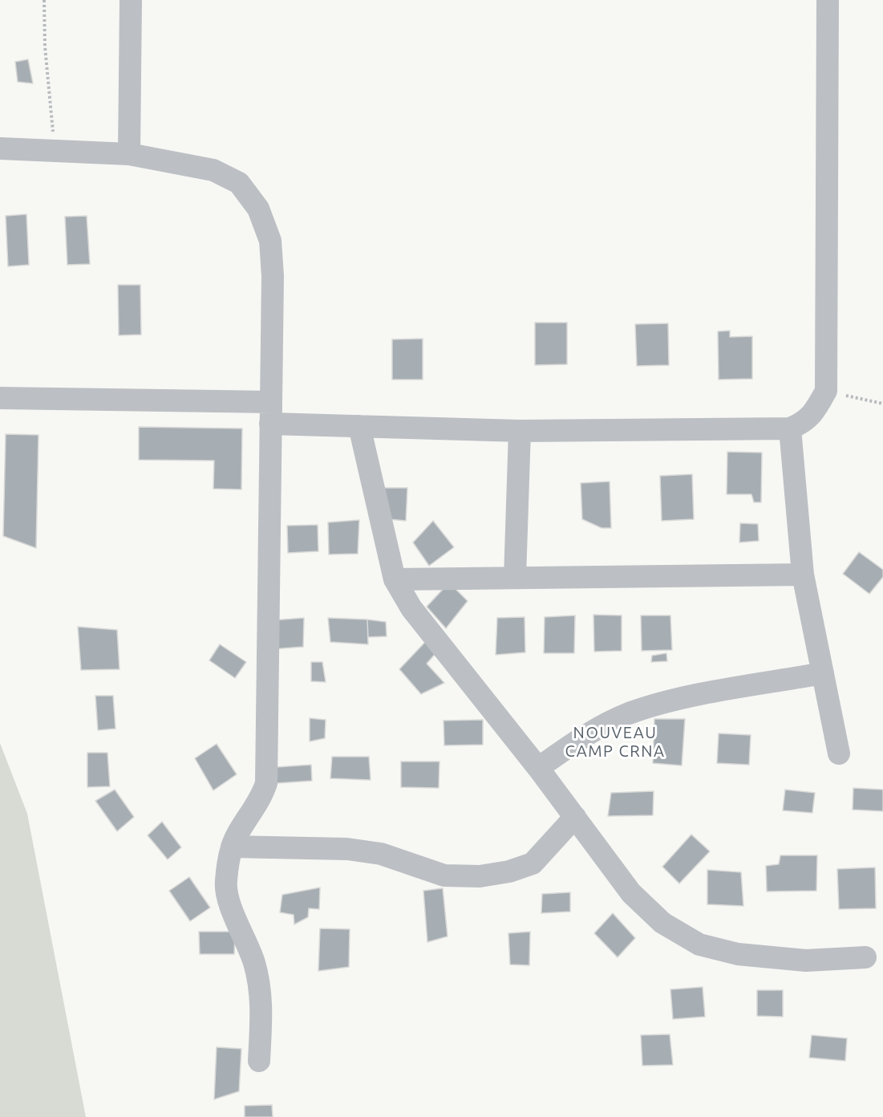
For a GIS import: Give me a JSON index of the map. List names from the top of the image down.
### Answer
{
  "districts": ["NOUVEAU CAMP CRNA"]
}
